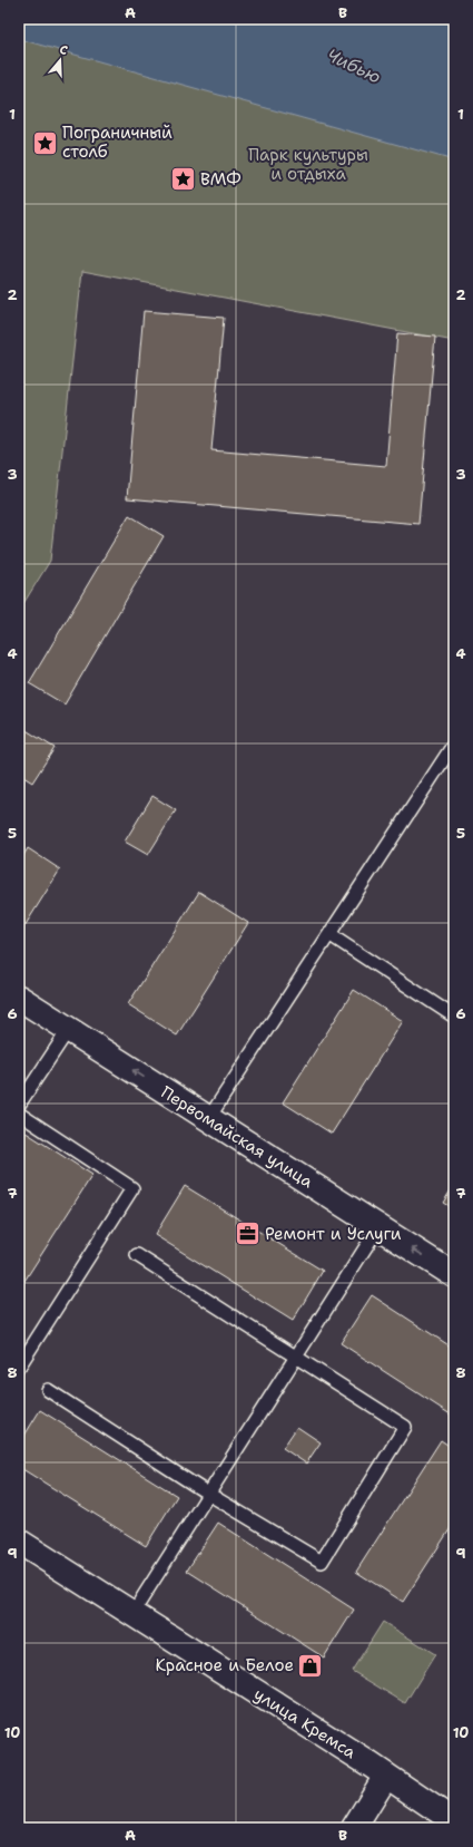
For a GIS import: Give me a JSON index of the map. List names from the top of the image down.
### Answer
{
  "streets": {
    "street": ["Первомайская улица", "улица Кремса"]
  },
  "one_way": ["Первомайская улица"],
  "water": ["Чибью"],
  "parks": ["Парк культуры и отдыха"],
  "places": {
    "place": ["Пограничный столб", "ВМФ"],
    "office": ["Ремонт и Услуги"],
    "shop": ["Красное и Белое"]
  },
  "north": "top",
  "grid": {
    "columns": ["A", "B"],
    "rows": [
      "1",
      "2",
      "3",
      "4",
      "5",
      "6",
      "7",
      "8",
      "9",
      "10"
    ]
  }
}
